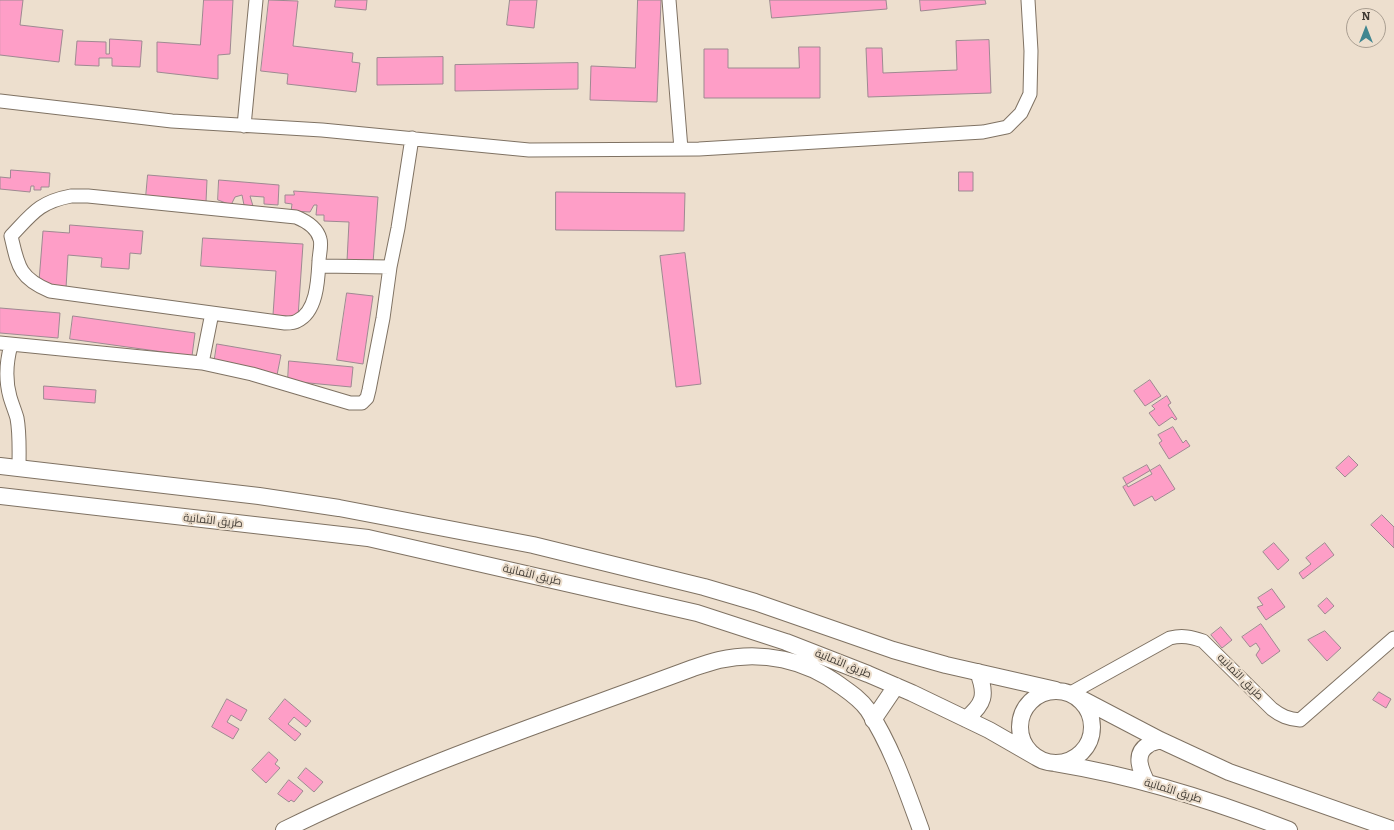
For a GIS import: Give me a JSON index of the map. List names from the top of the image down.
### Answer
{
  "streets": {
    "street": ["طريق الثمانية", "طريق الثمانيه"]
  },
  "crossings": [
    ["طريق الثمانية", "طريق الثمانيه"]
  ],
  "north": "top"
}
